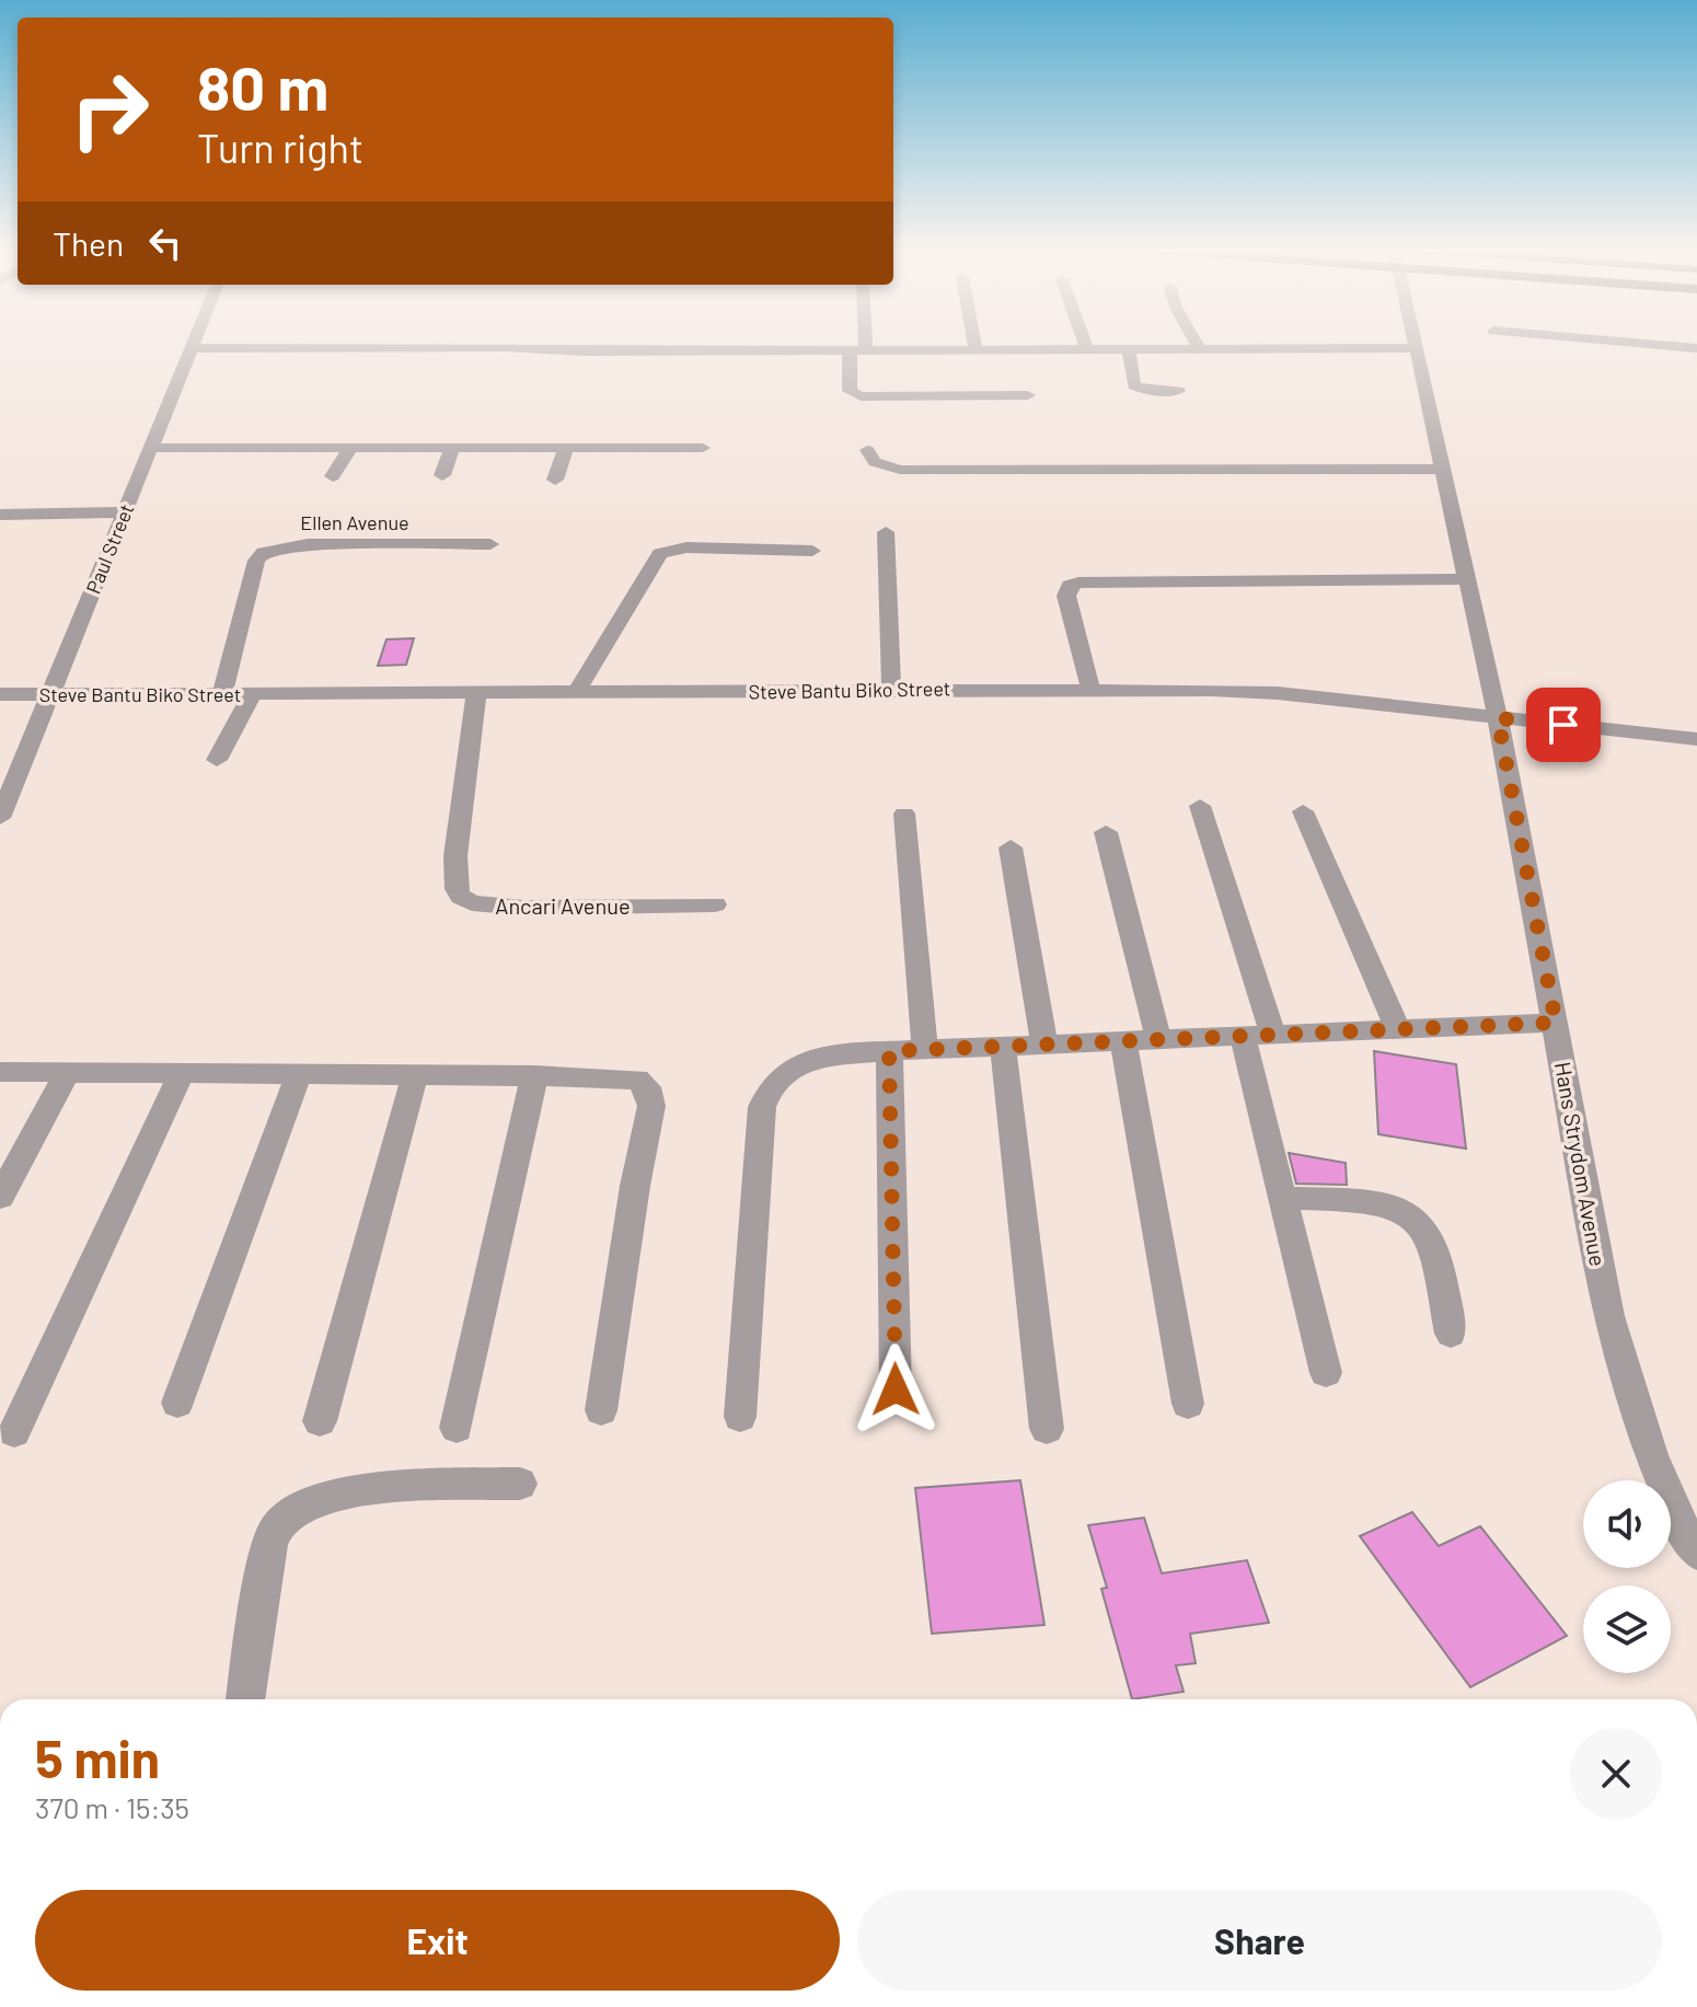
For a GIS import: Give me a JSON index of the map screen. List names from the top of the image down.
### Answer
{
  "streets": {
    "street": [
      "Ellen Avenue",
      "Paul Street",
      "Steve Bantu Biko Street",
      "Ancari Avenue",
      "Hans Strydom Avenue"
    ]
  },
  "crossings": [
    ["Ellen Avenue", "Steve Bantu Biko Street"],
    ["Paul Street", "Steve Bantu Biko Street"],
    ["Steve Bantu Biko Street", "Ancari Avenue"],
    ["Steve Bantu Biko Street", "Hans Strydom Avenue"]
  ],
  "page": {
    "turn": ["80 m", "Turn right"],
    "then": "Then",
    "heading": ["5 min", "370 m · 15:35"],
    "buttons": ["Exit", "Share"]
  }
}
